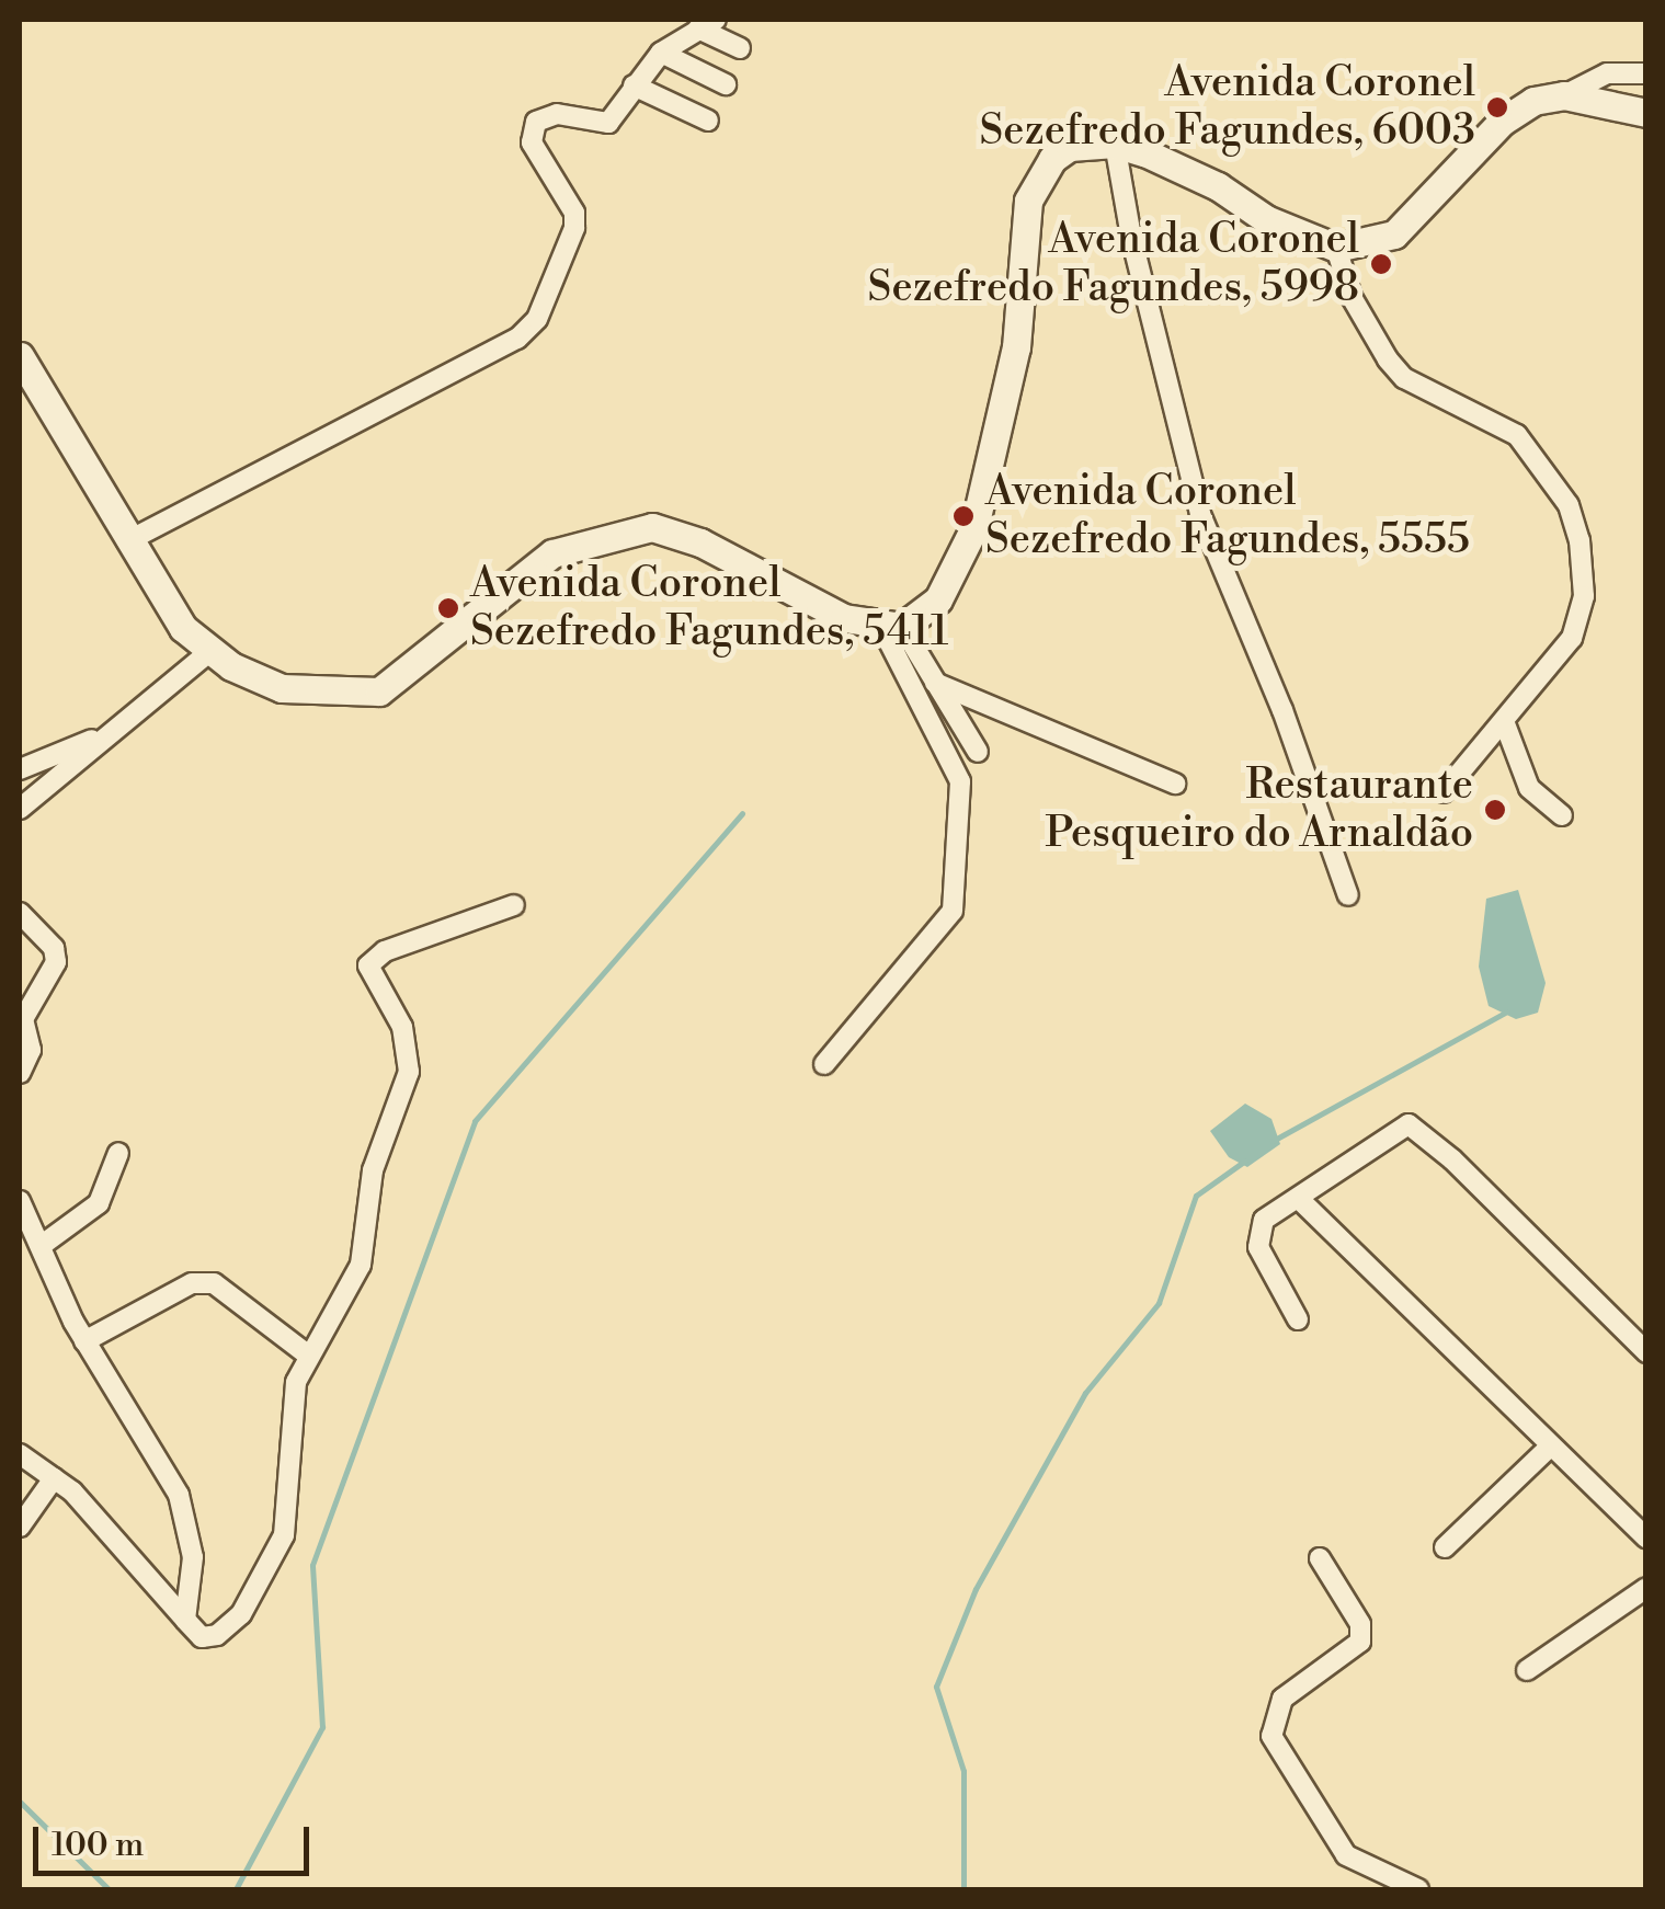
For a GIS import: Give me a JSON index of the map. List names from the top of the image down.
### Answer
{
  "places": [
    "Avenida Coronel Sezefredo Fagundes, 6003",
    "Avenida Coronel Sezefredo Fagundes, 5998",
    "Avenida Coronel Sezefredo Fagundes, 5555",
    "Avenida Coronel Sezefredo Fagundes, 5411",
    "Restaurante Pesqueiro do Arnaldão"
  ],
  "scale_bar": "100 m"
}
